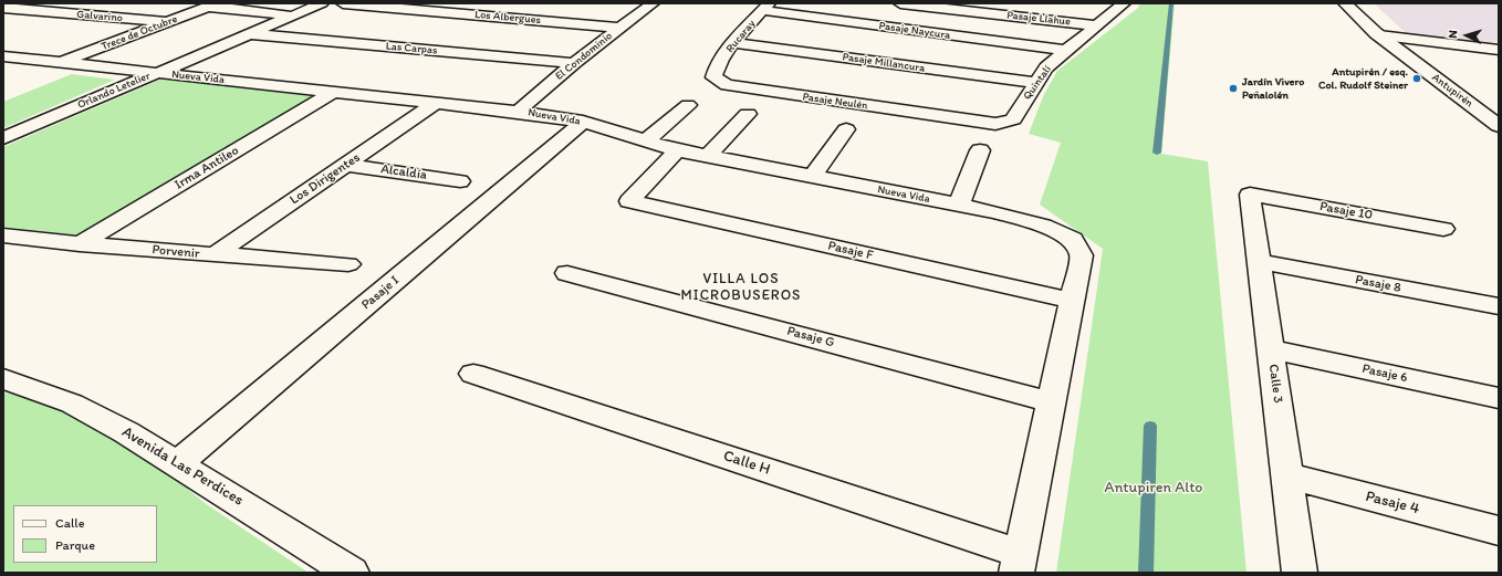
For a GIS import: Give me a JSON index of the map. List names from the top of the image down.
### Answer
{
  "streets": {
    "street": [
      "Galvarino",
      "Los Albergues",
      "Pasaje Llahue",
      "Pasaje Naycura",
      "Trece de Octubre",
      "Rucaray",
      "Las Carpas",
      "El Condominio",
      "Pasaje Millancura",
      "Nueva Vida",
      "Quintalí",
      "Orlando Letelier",
      "Antupirén",
      "Pasaje Neulén",
      "Irma Antileo",
      "Alcaldía",
      "Los Dirigentes",
      "Pasaje 10",
      "Pasaje F",
      "Porvenir",
      "Pasaje 8",
      "Pasaje I",
      "Pasaje G",
      "Pasaje 6",
      "Calle 3",
      "Calle H",
      "Avenida Las Perdices",
      "Pasaje 4"
    ]
  },
  "crossings": [
    ["Galvarino", "Trece de Octubre"],
    ["Los Albergues", "El Condominio"],
    ["Pasaje Llahue", "Quintalí"],
    ["Pasaje Naycura", "Rucaray"],
    ["Pasaje Naycura", "Quintalí"],
    ["Trece de Octubre", "Nueva Vida"],
    ["Rucaray", "Pasaje Millancura"],
    ["Rucaray", "Pasaje Neulén"],
    ["Las Carpas", "El Condominio"],
    ["Las Carpas", "Orlando Letelier"],
    ["El Condominio", "Nueva Vida"],
    ["Pasaje Millancura", "Quintalí"],
    ["Nueva Vida", "Orlando Letelier"],
    ["Nueva Vida", "Irma Antileo"],
    ["Nueva Vida", "Los Dirigentes"],
    ["Nueva Vida", "Pasaje F"],
    ["Nueva Vida", "Pasaje I"],
    ["Quintalí", "Pasaje Neulén"],
    ["Irma Antileo", "Porvenir"],
    ["Alcaldía", "Los Dirigentes"],
    ["Los Dirigentes", "Porvenir"],
    ["Pasaje 10", "Calle 3"],
    ["Pasaje 8", "Calle 3"],
    ["Pasaje I", "Avenida Las Perdices"],
    ["Pasaje 6", "Calle 3"],
    ["Calle 3", "Pasaje 4"]
  ],
  "districts": ["VILLA LOS MICROBUSEROS"],
  "parks": ["Antupiren Alto"],
  "places": ["Antupirén / esq. Col. Rudolf Steiner", "Jardín Vivero Peñalolén"],
  "legend": ["Calle", "Parque"],
  "north": "left"
}
